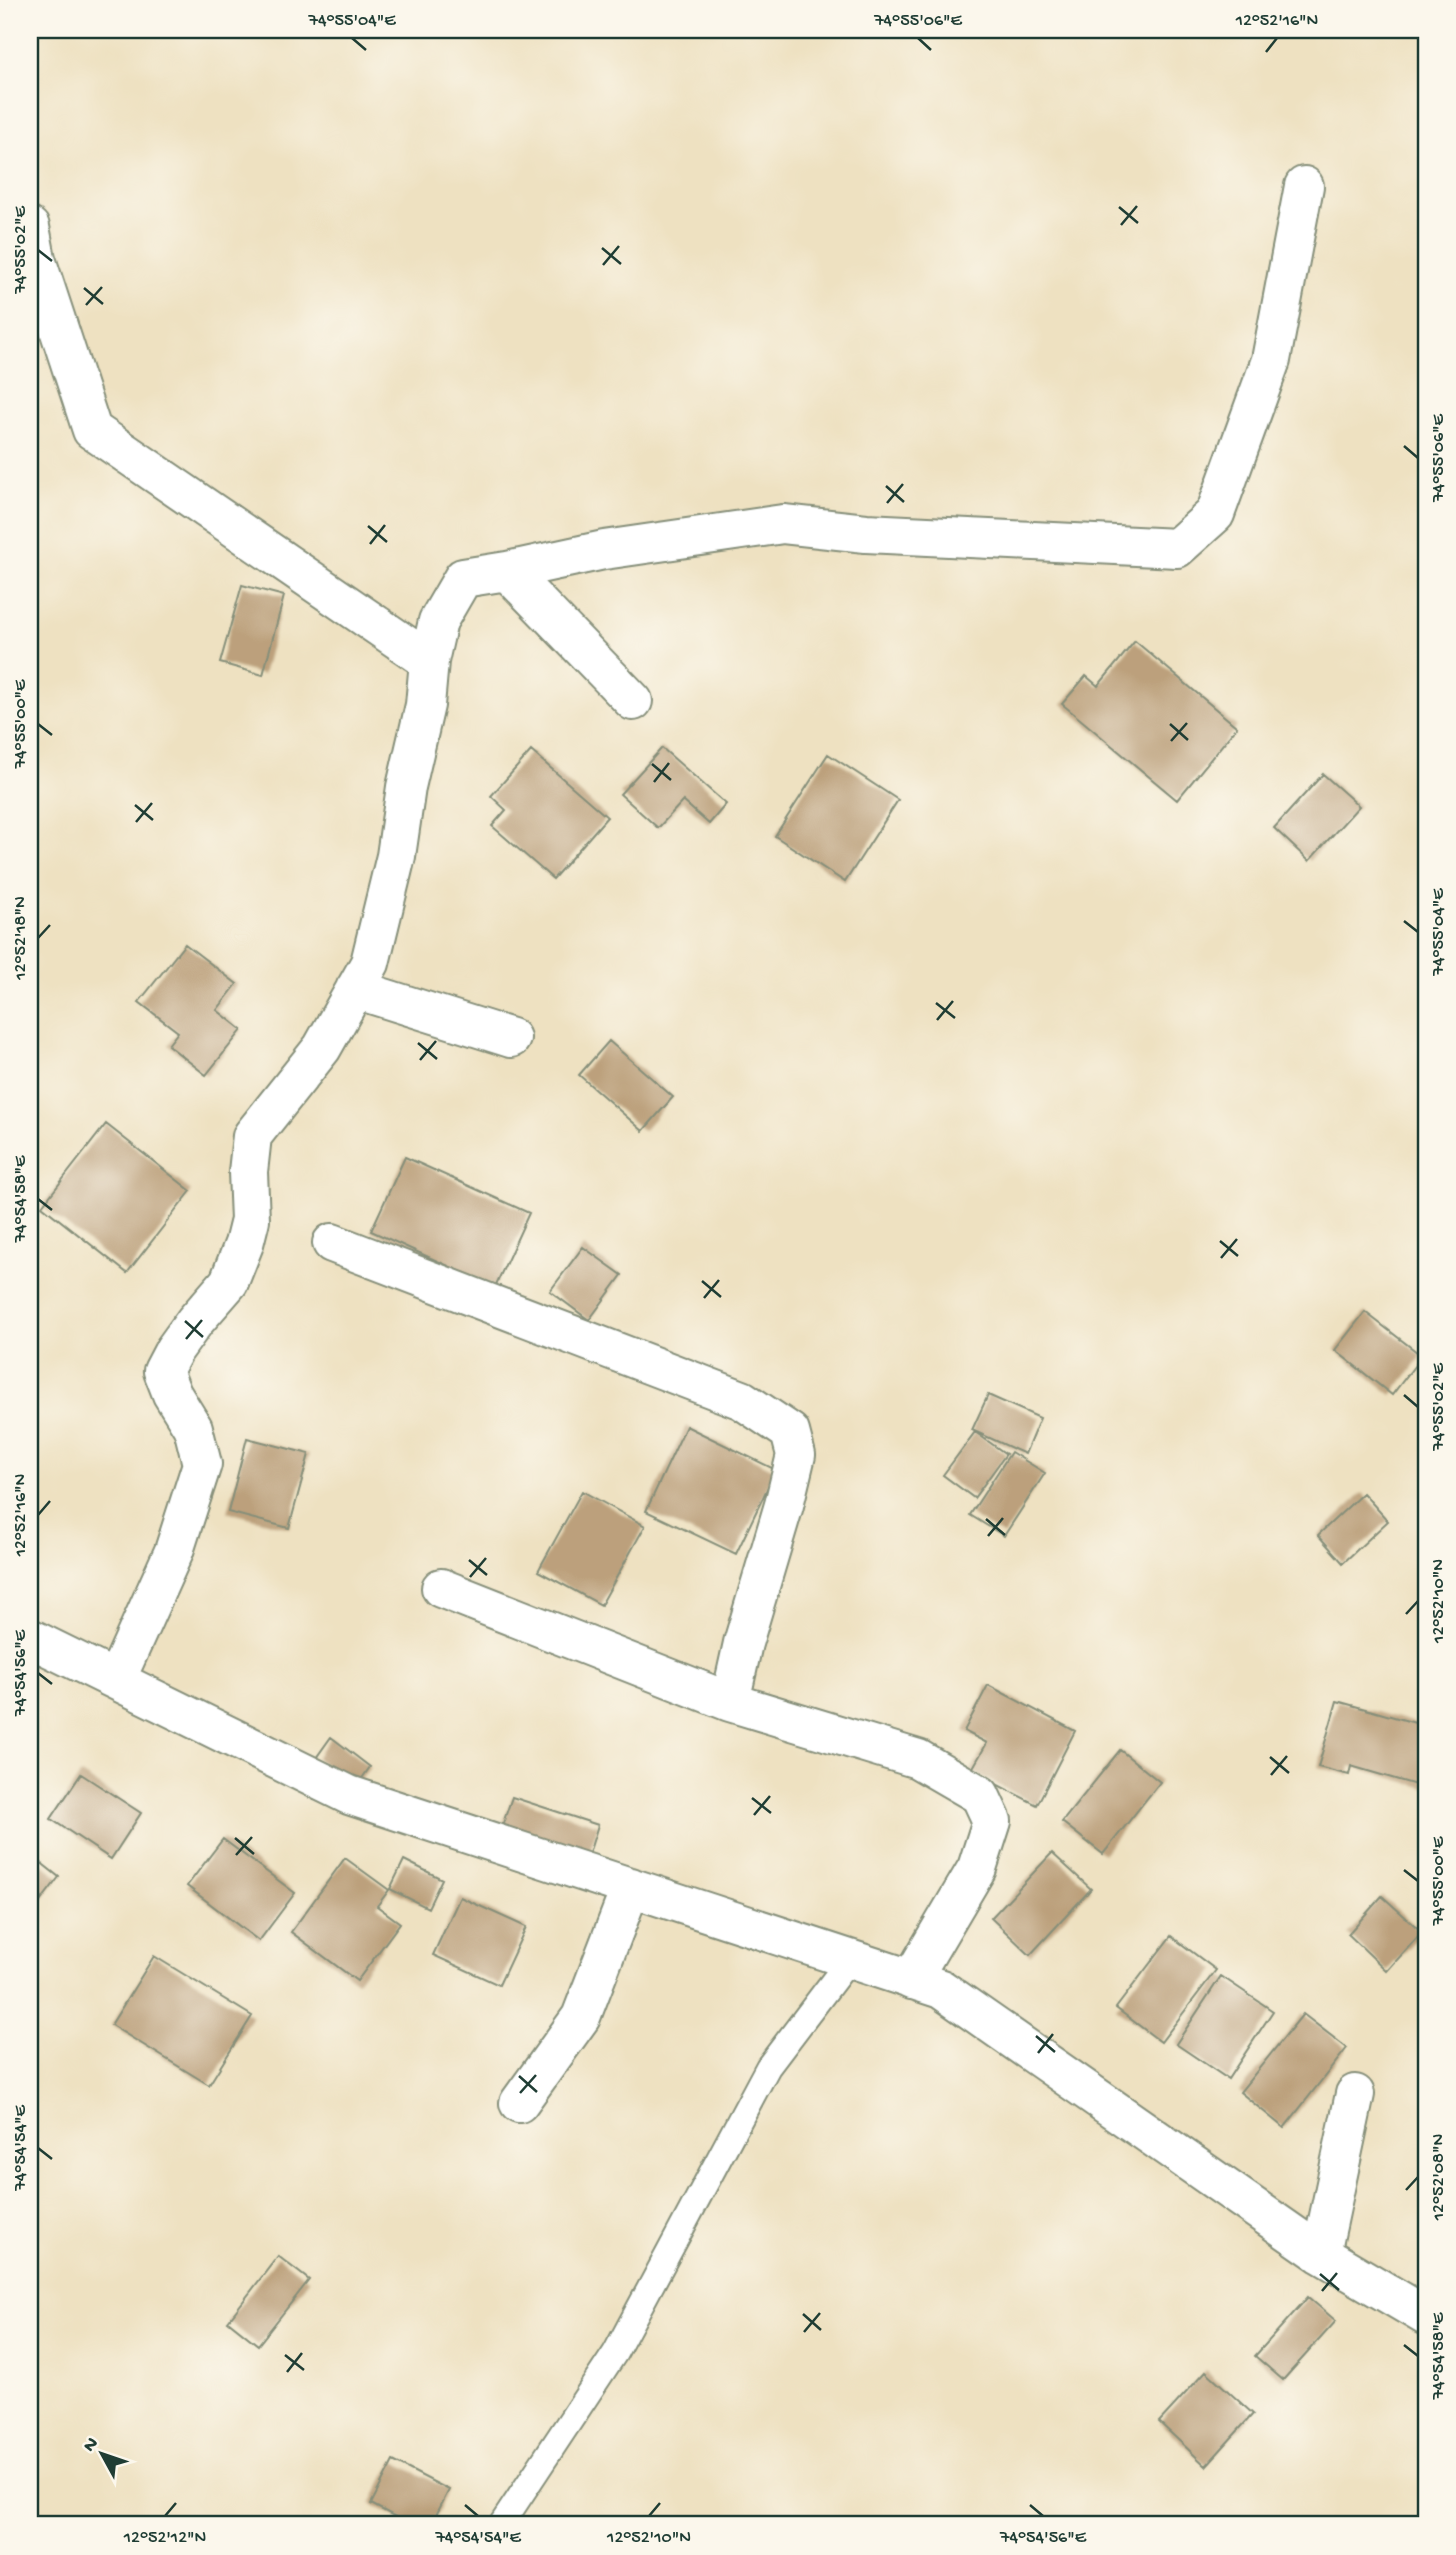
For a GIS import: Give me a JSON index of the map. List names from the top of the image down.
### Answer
{
  "north": "top left",
  "coordinates": [
    "74°55'04\"E",
    "74°55'06\"E",
    "12°52'16\"N",
    "74°55'02\"E",
    "74°55'00\"E",
    "12°52'18\"N",
    "74°54'58\"E",
    "12°52'10\"N",
    "74°54'56\"E",
    "74°54'54\"E",
    "12°52'08\"N",
    "12°52'12\"N"
  ]
}
